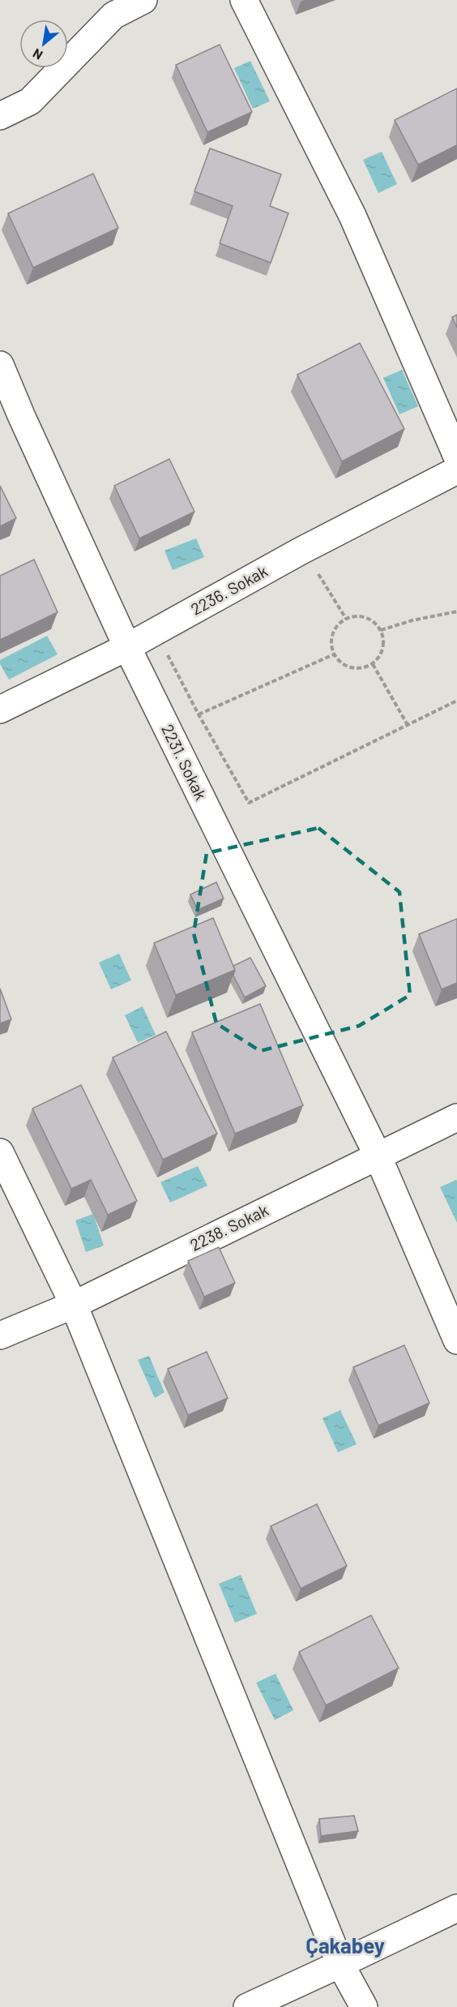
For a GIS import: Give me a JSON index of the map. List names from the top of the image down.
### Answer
{
  "streets": {
    "street": ["2236. Sokak", "2231. Sokak", "2238. Sokak"]
  },
  "crossings": [
    ["2236. Sokak", "2231. Sokak"],
    ["2231. Sokak", "2238. Sokak"]
  ],
  "districts": ["Çakabey"],
  "north": "bottom left"
}
